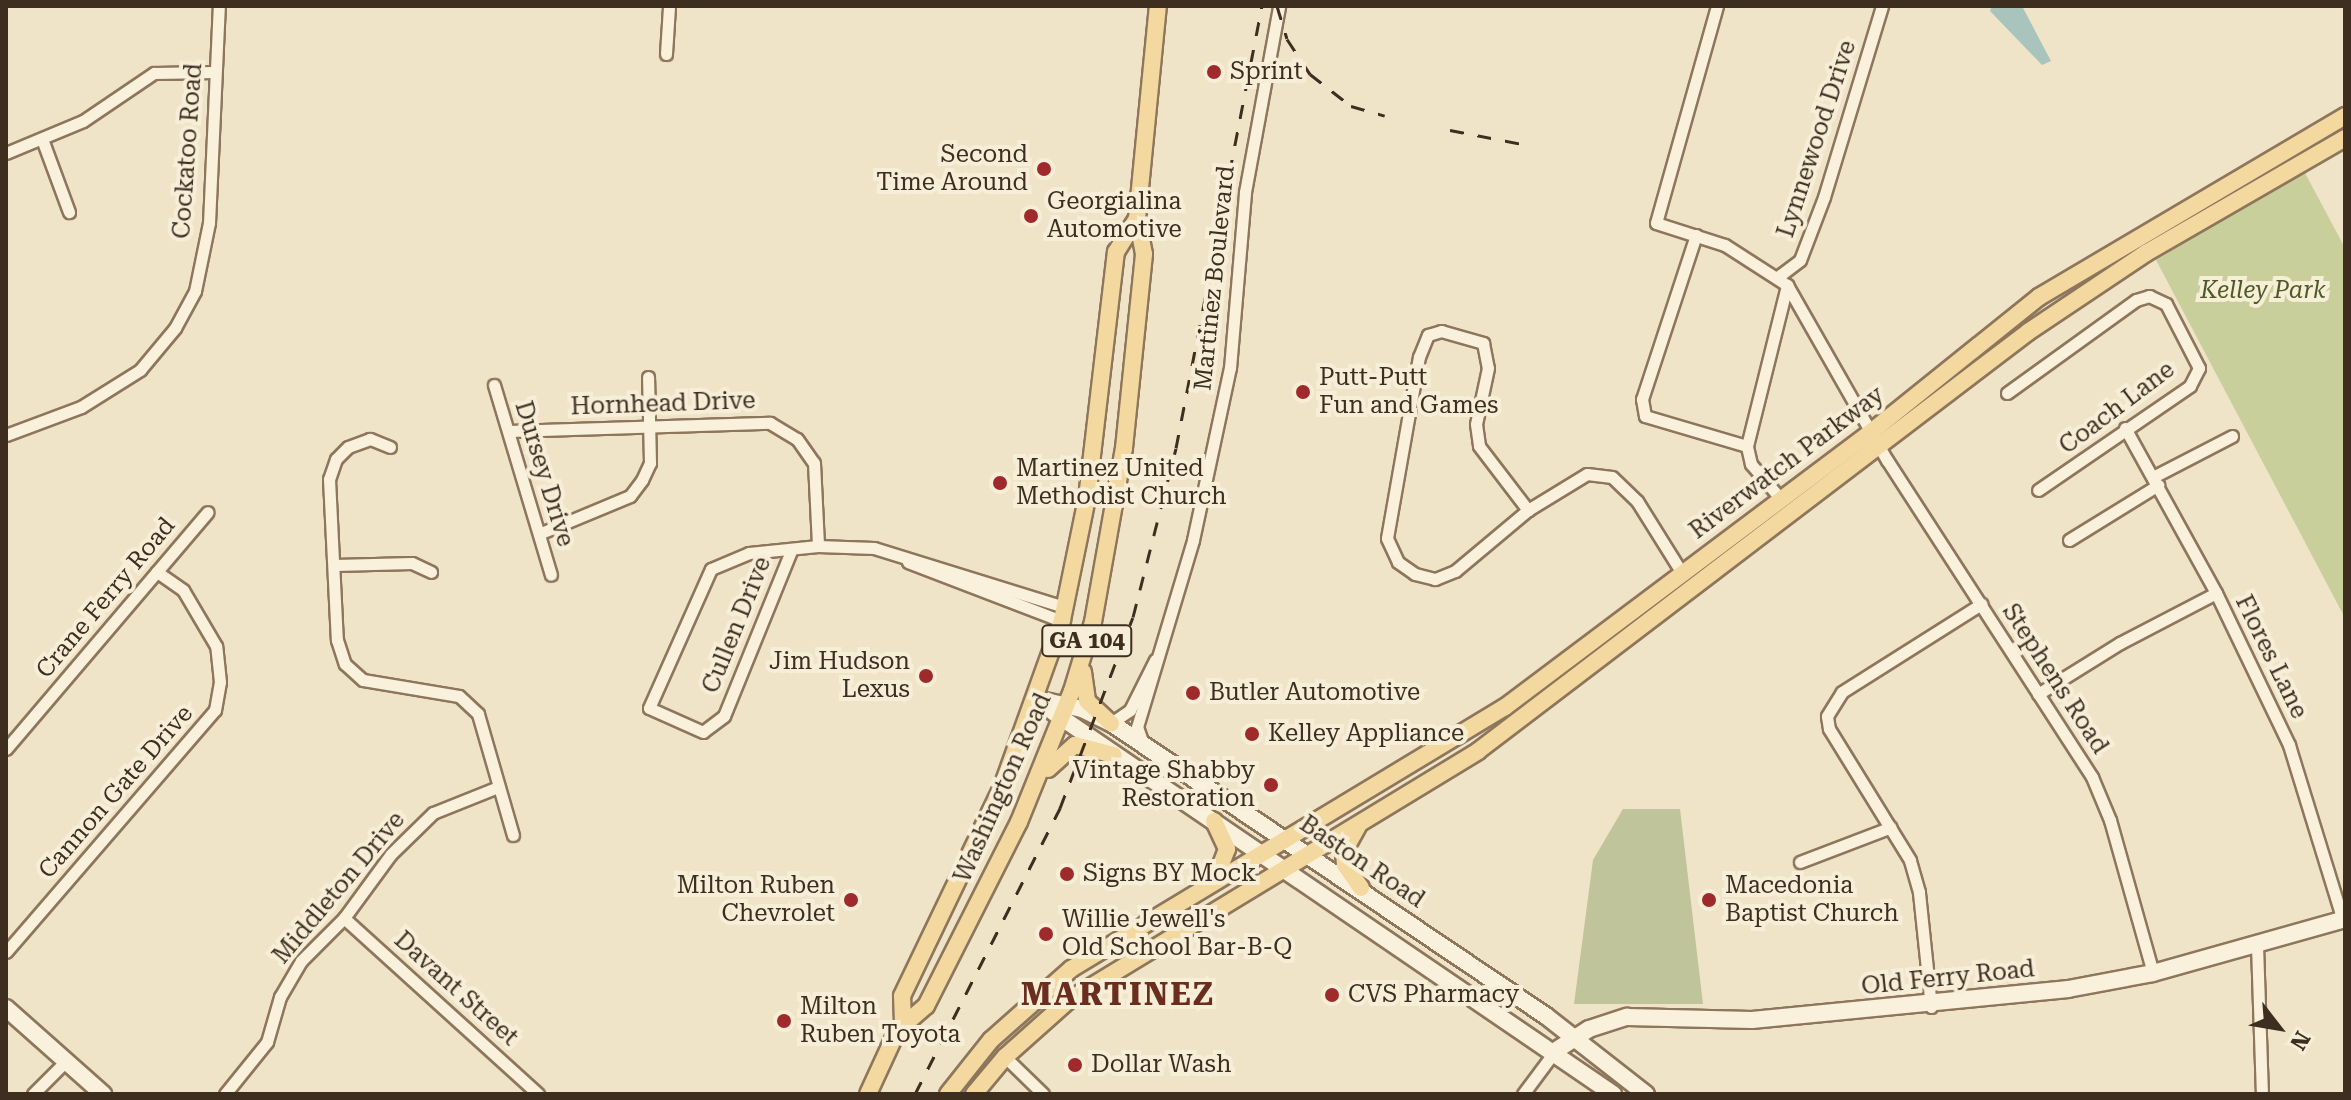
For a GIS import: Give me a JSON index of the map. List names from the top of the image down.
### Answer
{
  "streets": {
    "main road": [
      "Riverwatch Parkway",
      "GA 104",
      "Washington Road",
      "Baston Road",
      "Old Ferry Road"
    ],
    "street": [
      "Lynnewood Drive",
      "Cockatoo Road",
      "Martinez Boulevard",
      "Hornhead Drive",
      "Coach Lane",
      "Dursey Drive",
      "Crane Ferry Road",
      "Cullen Drive",
      "Flores Lane",
      "Stephens Road",
      "Cannon Gate Drive",
      "Middleton Drive",
      "Davant Street"
    ]
  },
  "crossings": [
    ["Lynnewood Drive", "Stephens Road"],
    ["Martinez Boulevard", "Baston Road"],
    ["Hornhead Drive", "Dursey Drive"],
    ["Coach Lane", "Flores Lane"],
    ["Riverwatch Parkway", "Stephens Road"],
    ["Riverwatch Parkway", "Baston Road"],
    ["Crane Ferry Road", "Cannon Gate Drive"],
    ["Flores Lane", "Old Ferry Road"],
    ["Stephens Road", "Old Ferry Road"],
    ["Washington Road", "Baston Road"],
    ["Baston Road", "Old Ferry Road"],
    ["Middleton Drive", "Davant Street"]
  ],
  "districts": ["MARTINEZ"],
  "parks": ["Kelley Park"],
  "places": [
    "Sprint",
    "Second Time Around",
    "Georgialina Automotive",
    "Putt-Putt Fun and Games",
    "Martinez United Methodist Church",
    "Jim Hudson Lexus",
    "Butler Automotive",
    "Kelley Appliance",
    "Vintage Shabby Restoration",
    "Signs BY Mock",
    "Milton Ruben Chevrolet",
    "Macedonia Baptist Church",
    "Willie Jewell's Old School Bar-B-Q",
    "CVS Pharmacy",
    "Milton Ruben Toyota",
    "Dollar Wash"
  ],
  "north": "bottom right"
}
